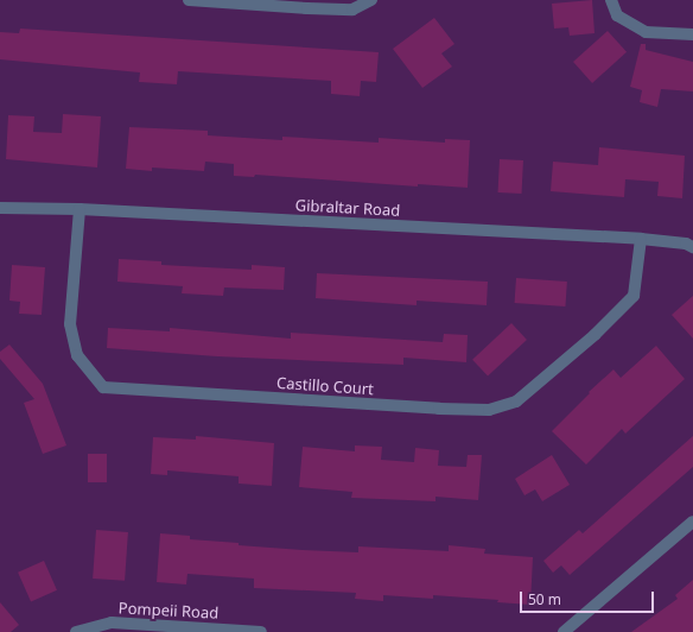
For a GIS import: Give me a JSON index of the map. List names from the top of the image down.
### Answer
{
  "streets": {
    "street": ["Gibraltar Road", "Castillo Court", "Pompeii Road"]
  },
  "crossings": [
    ["Gibraltar Road", "Castillo Court"]
  ],
  "scale_bar": "50 m"
}
